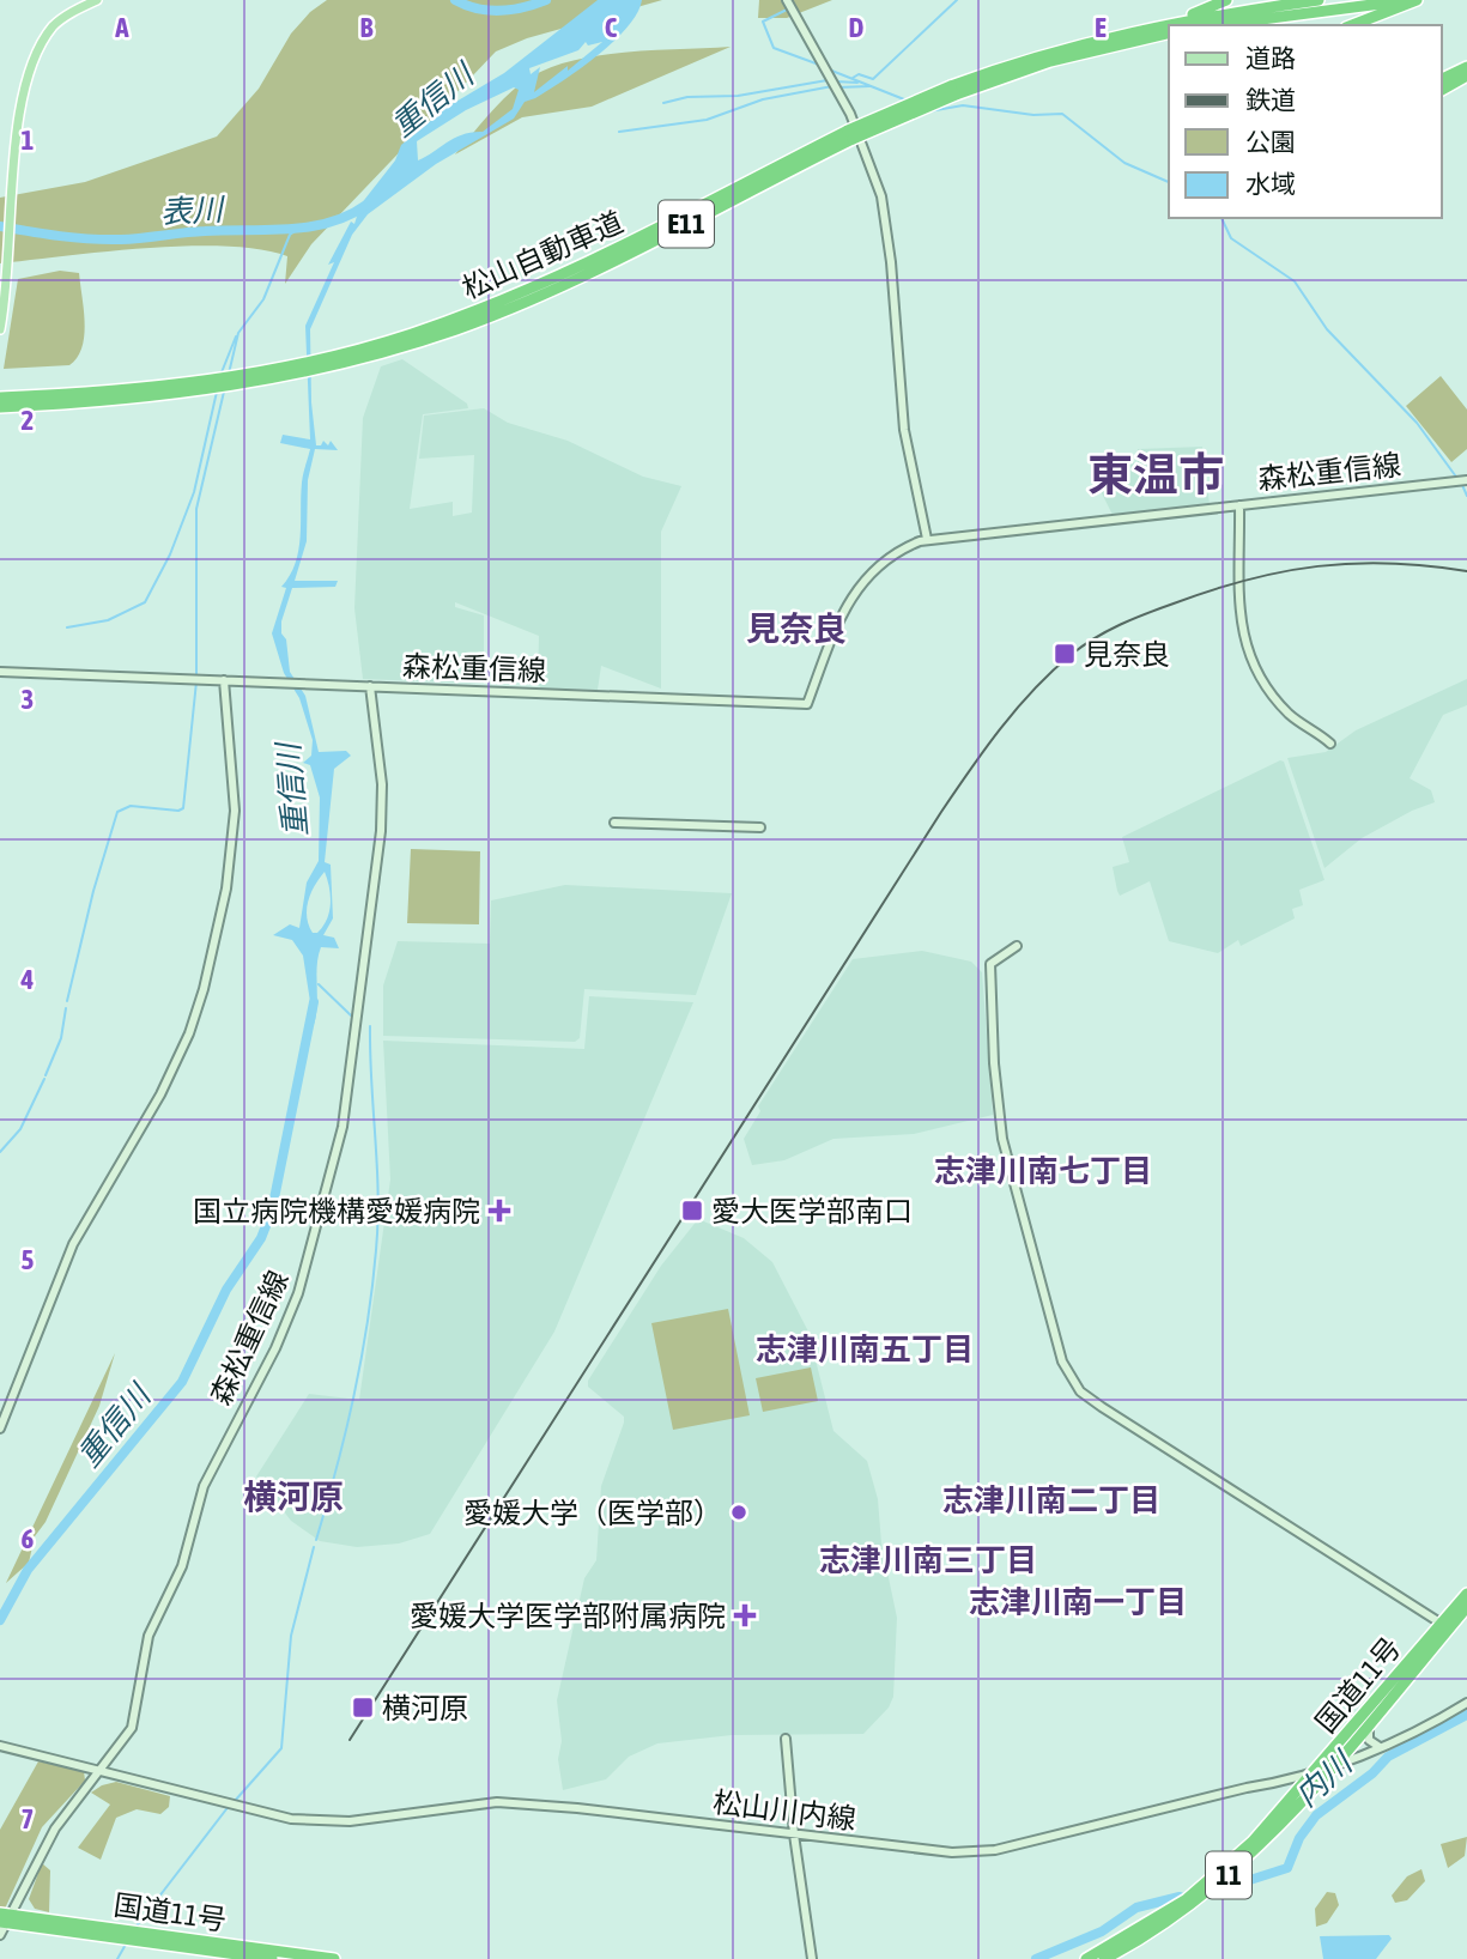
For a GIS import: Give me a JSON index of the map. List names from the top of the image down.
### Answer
{
  "streets": {
    "highway": [
      "E11",
      "松山自動車道",
      "国道11号",
      "11"
    ],
    "main road": ["森松重信線", "松山川内線"]
  },
  "crossings": [
    ["森松重信線", "国道11号"],
    ["森松重信線", "松山川内線"],
    ["国道11号", "松山川内線"]
  ],
  "districts": [
    "東温市",
    "見奈良",
    "志津川南七丁目",
    "志津川南五丁目",
    "横河原",
    "志津川南二丁目",
    "志津川南三丁目",
    "志津川南一丁目"
  ],
  "water": ["重信川", "表川", "内川"],
  "places": {
    "transit": ["見奈良", "愛大医学部南口", "横河原"],
    "health": ["国立病院機構愛媛病院", "愛媛大学医学部附属病院"],
    "other": ["愛媛大学（医学部）"]
  },
  "legend": [
    "道路",
    "鉄道",
    "公園",
    "水域"
  ],
  "grid": {
    "columns": [
      "A",
      "B",
      "C",
      "D",
      "E"
    ],
    "rows": [
      "1",
      "2",
      "3",
      "4",
      "5",
      "6",
      "7"
    ]
  }
}
